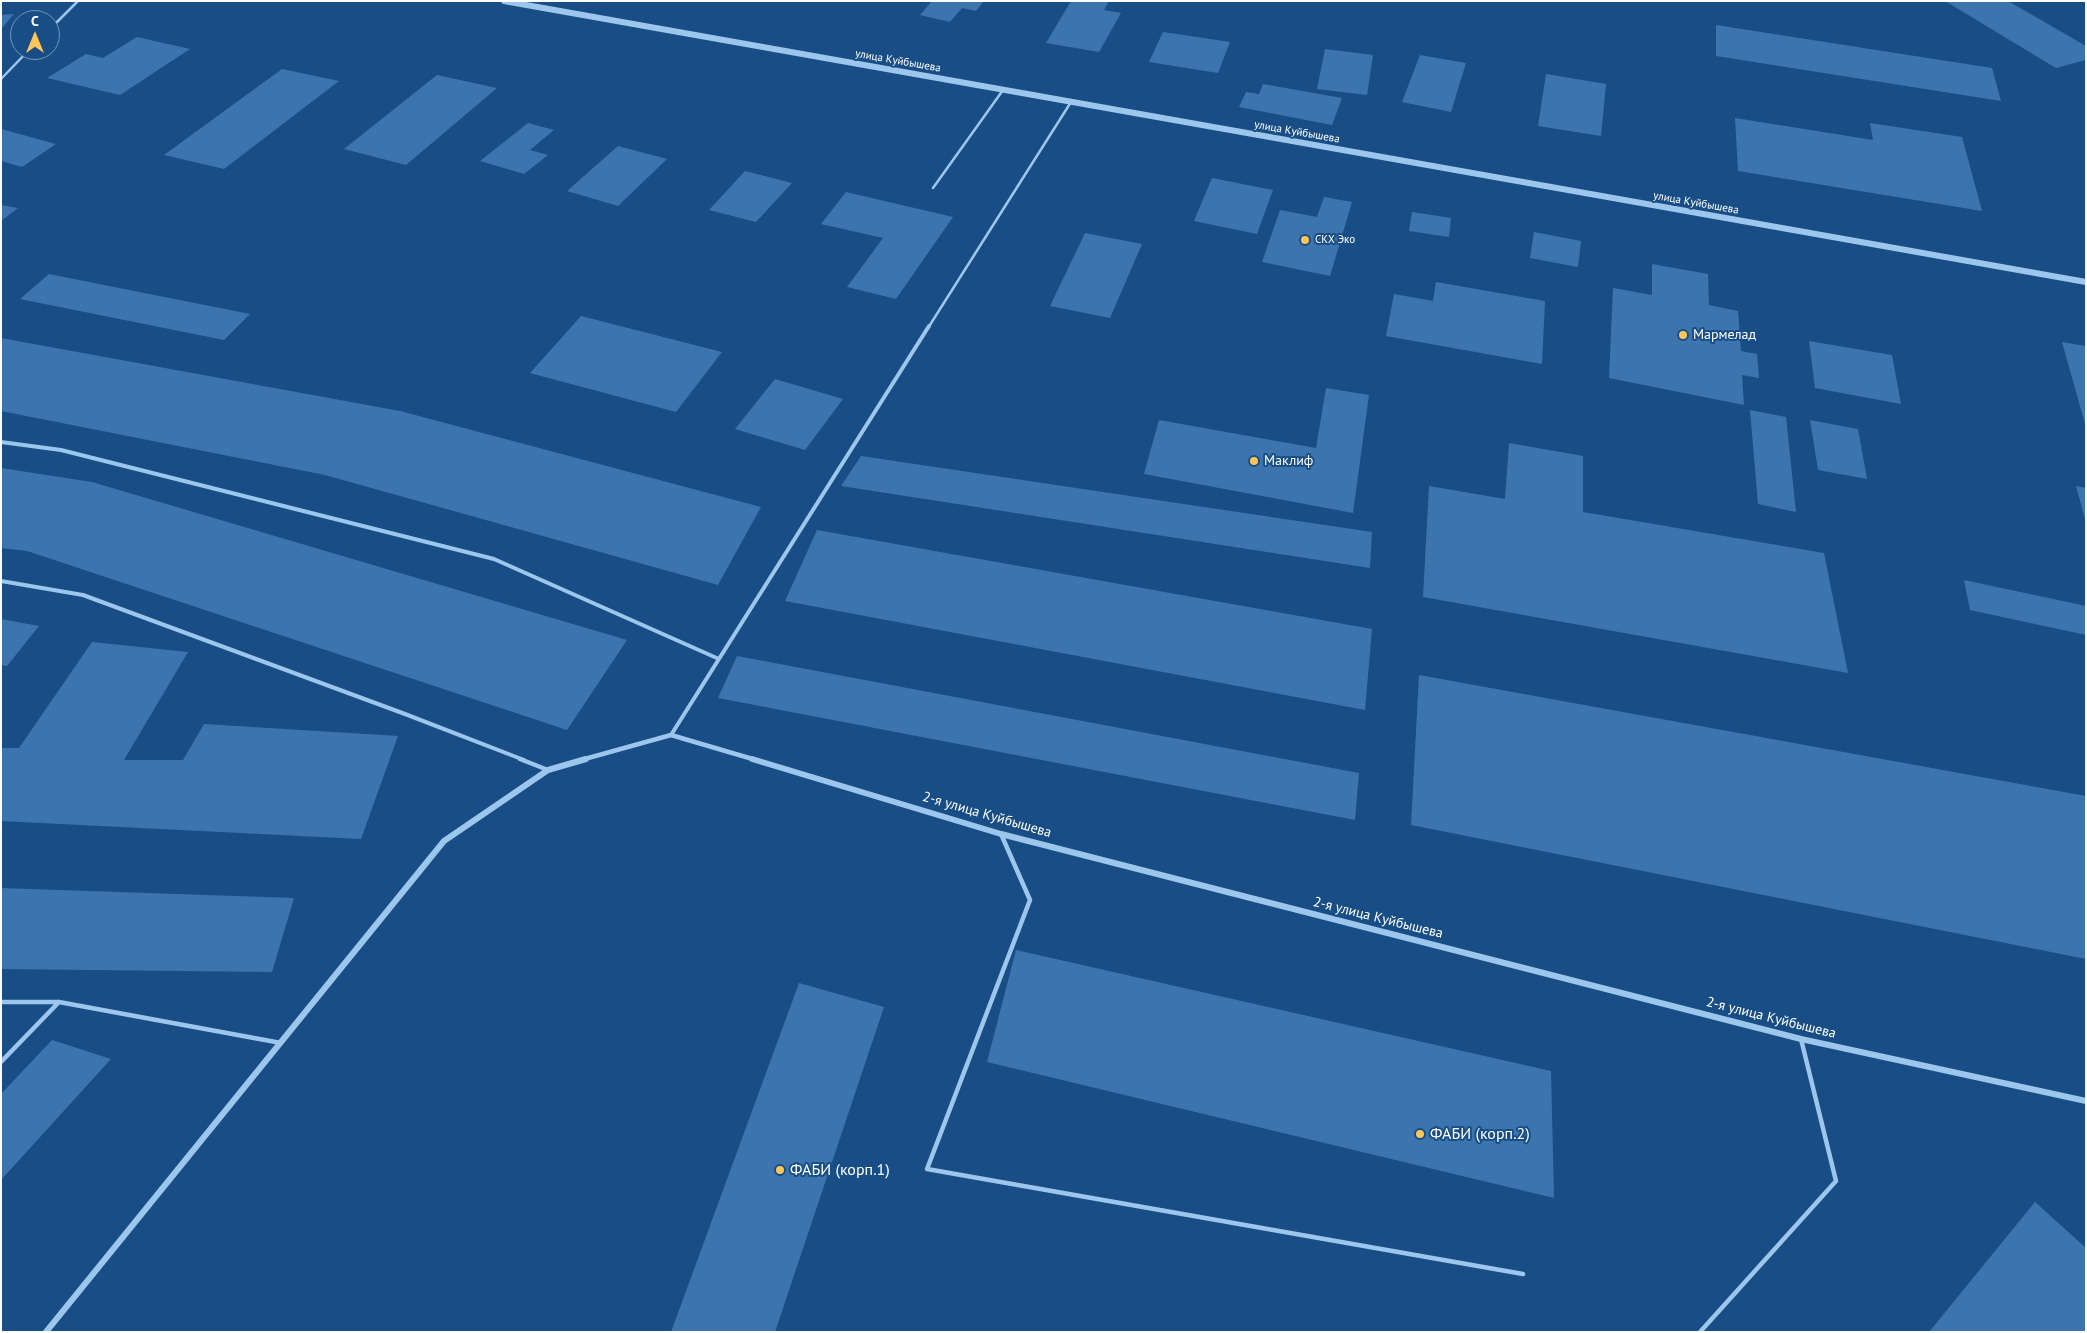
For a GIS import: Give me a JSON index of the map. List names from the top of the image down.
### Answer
{
  "streets": {
    "street": ["улица Куйбышева", "2-я улица Куйбышева"]
  },
  "places": [
    "СКХ Эко",
    "Мармелад",
    "Маклиф",
    "ФАБИ (корп.2)",
    "ФАБИ (корп.1)"
  ],
  "north": "top"
}
